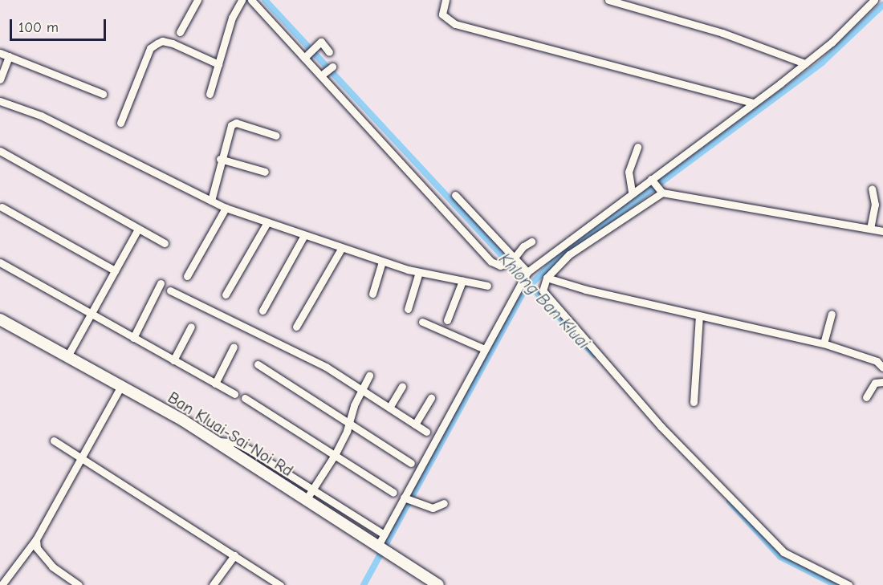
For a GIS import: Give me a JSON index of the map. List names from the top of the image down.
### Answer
{
  "streets": {
    "street": ["Ban Kluai-Sai Noi Rd"]
  },
  "water": ["Khlong Ban Kluai"],
  "scale_bar": "100 m"
}
